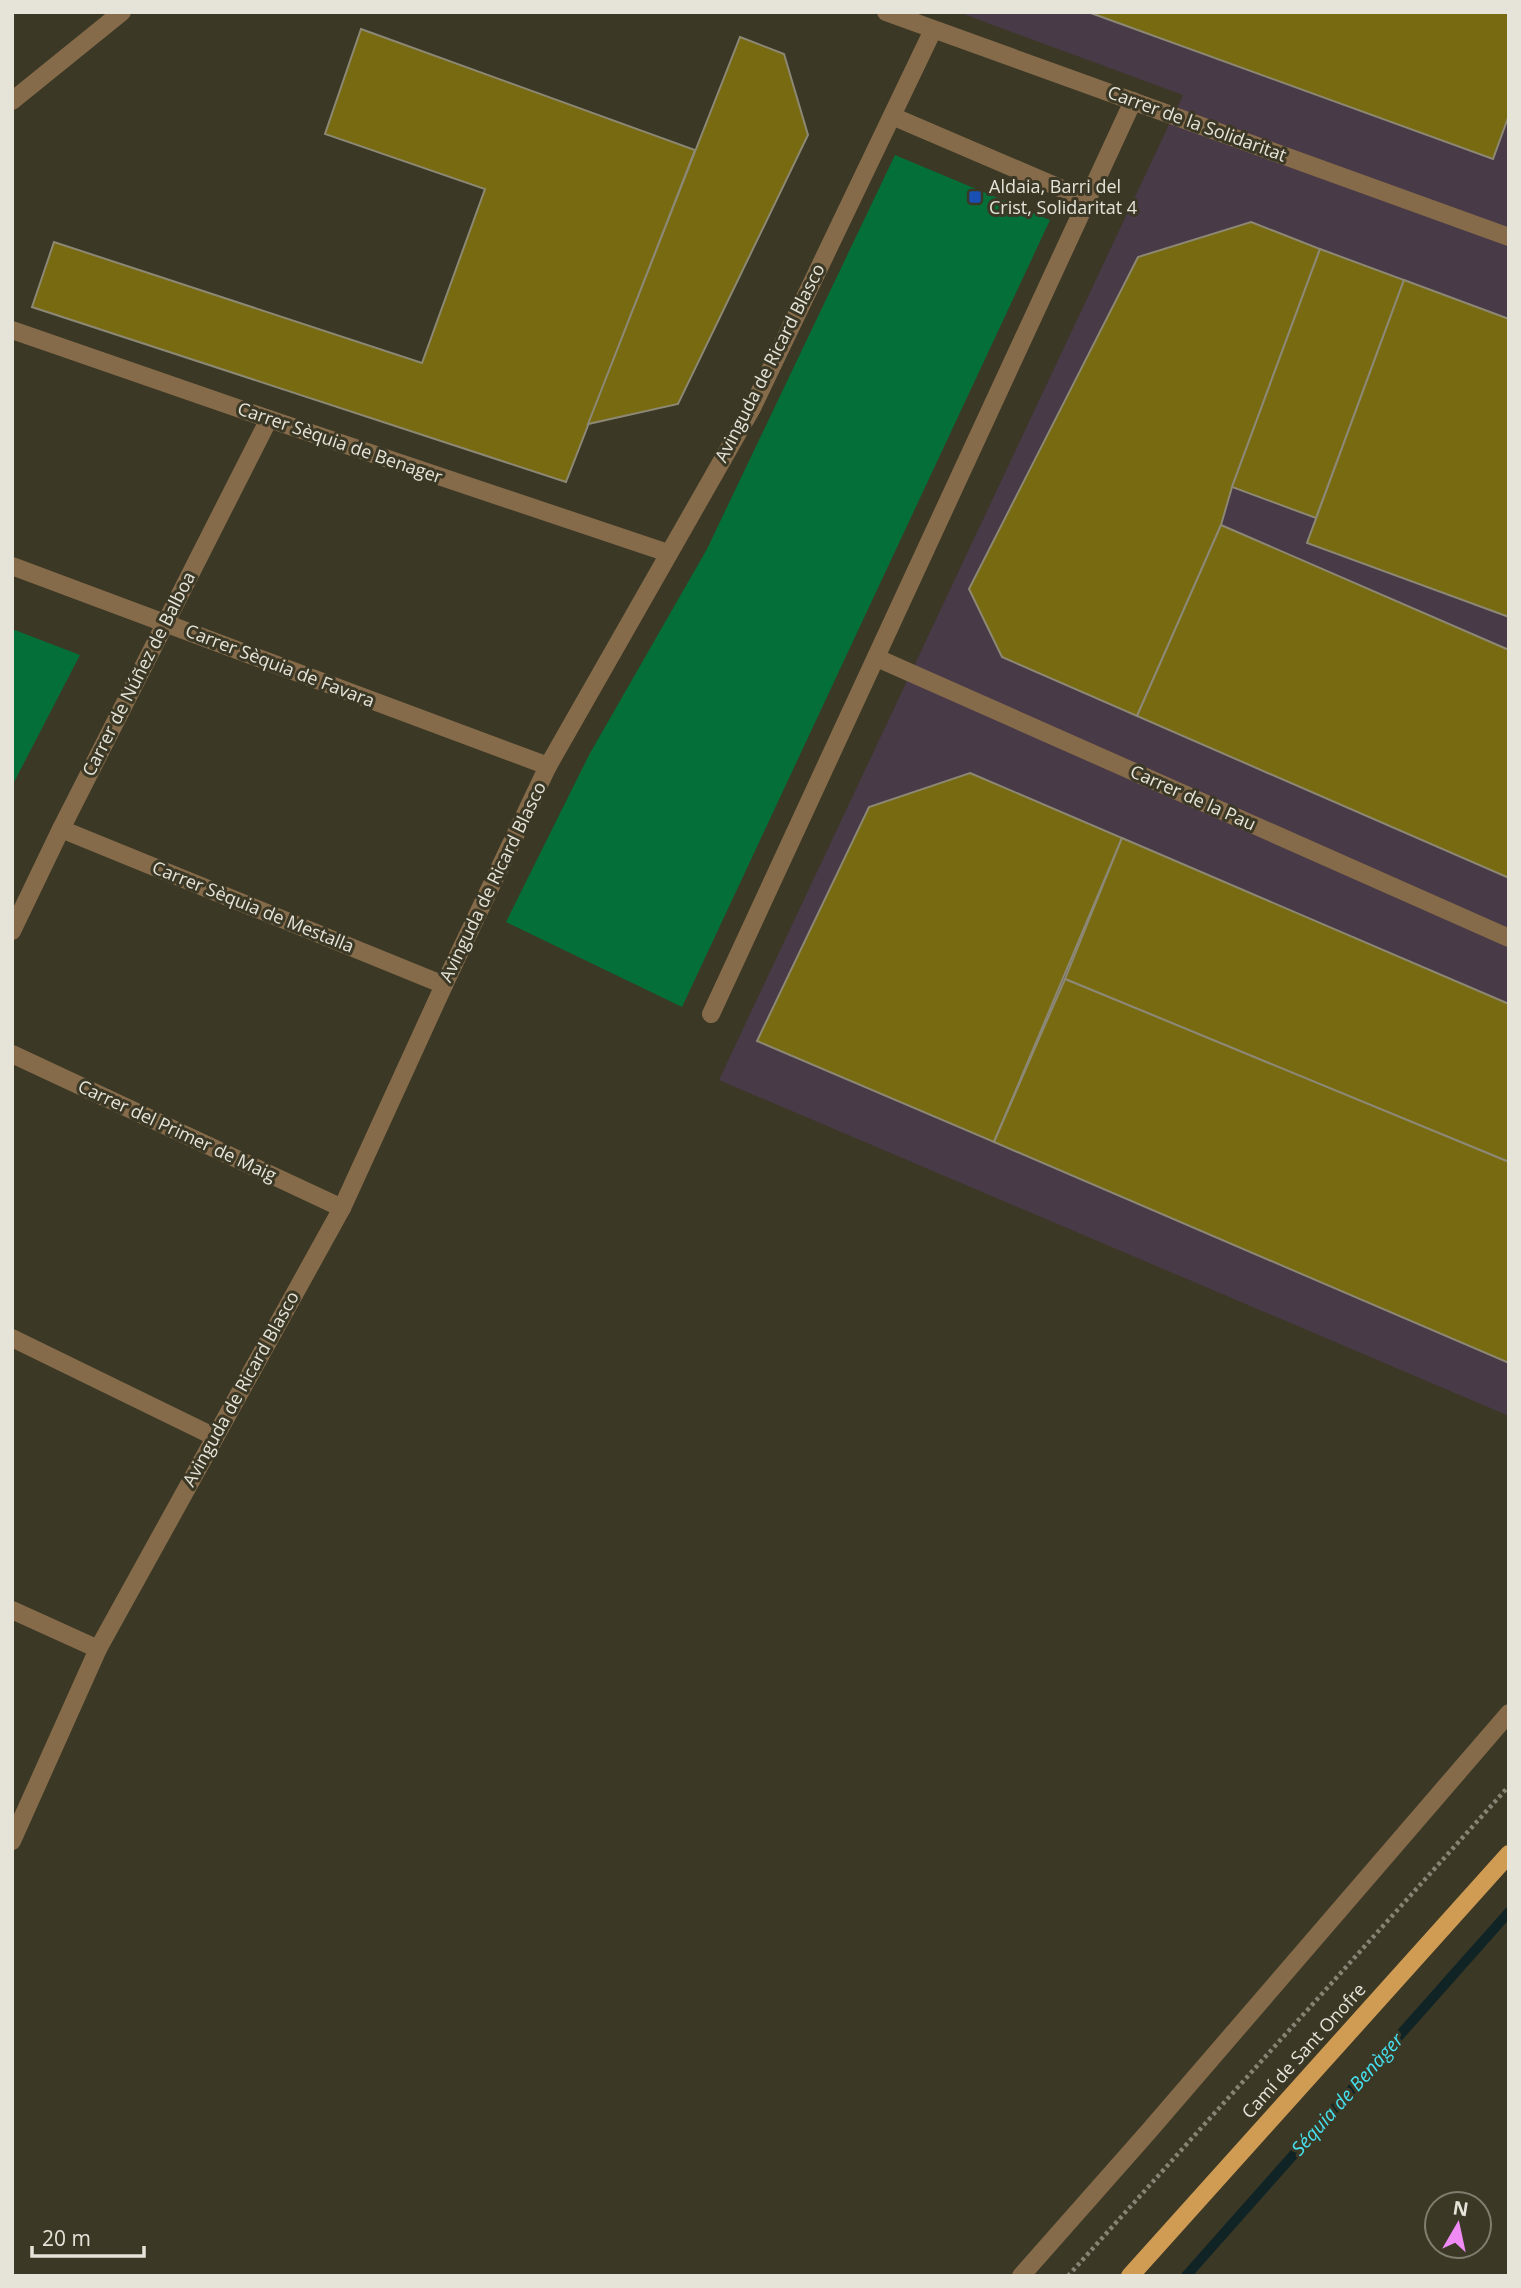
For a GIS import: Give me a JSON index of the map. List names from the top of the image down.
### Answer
{
  "streets": {
    "main road": ["Camí de Sant Onofre"],
    "street": [
      "Carrer de la Solidaritat",
      "Avinguda de Ricard Blasco",
      "Carrer Sèquia de Benager",
      "Carrer Sèquia de Favara",
      "Carrer de Núñez de Balboa",
      "Carrer de la Pau",
      "Carrer Sèquia de Mestalla",
      "Carrer del Primer de Maig"
    ]
  },
  "crossings": [
    ["Carrer de la Solidaritat", "Avinguda de Ricard Blasco"],
    ["Avinguda de Ricard Blasco", "Carrer Sèquia de Benager"],
    ["Avinguda de Ricard Blasco", "Carrer Sèquia de Favara"],
    ["Avinguda de Ricard Blasco", "Carrer Sèquia de Mestalla"],
    ["Avinguda de Ricard Blasco", "Carrer del Primer de Maig"],
    ["Carrer Sèquia de Benager", "Carrer de Núñez de Balboa"],
    ["Carrer Sèquia de Favara", "Carrer de Núñez de Balboa"],
    ["Carrer de Núñez de Balboa", "Carrer Sèquia de Mestalla"]
  ],
  "water": ["Séquia de Benàger"],
  "places": {
    "transit": ["Aldaia, Barri del Crist, Solidaritat 4"]
  },
  "scale_bar": "20 m",
  "north": "top"
}
